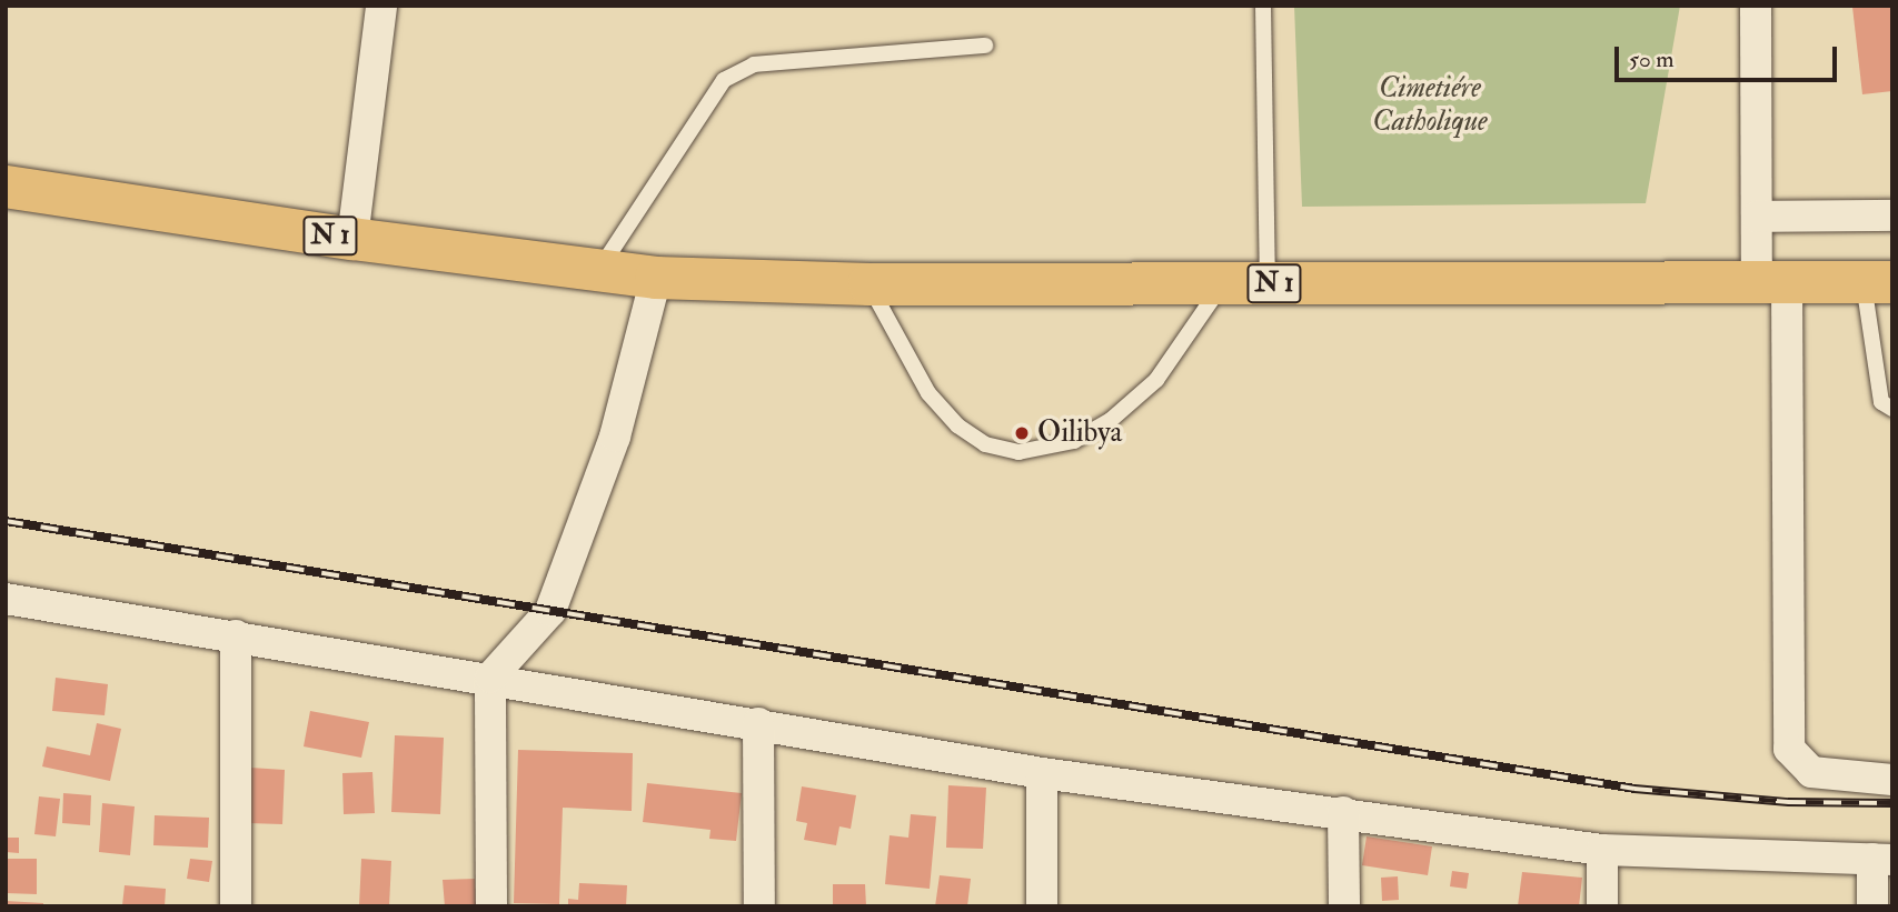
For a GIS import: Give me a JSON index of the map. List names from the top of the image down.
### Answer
{
  "streets": {
    "highway": ["N 1"]
  },
  "parks": ["Cimetiére Catholique"],
  "places": ["Oilibya"],
  "scale_bar": "50 m"
}
